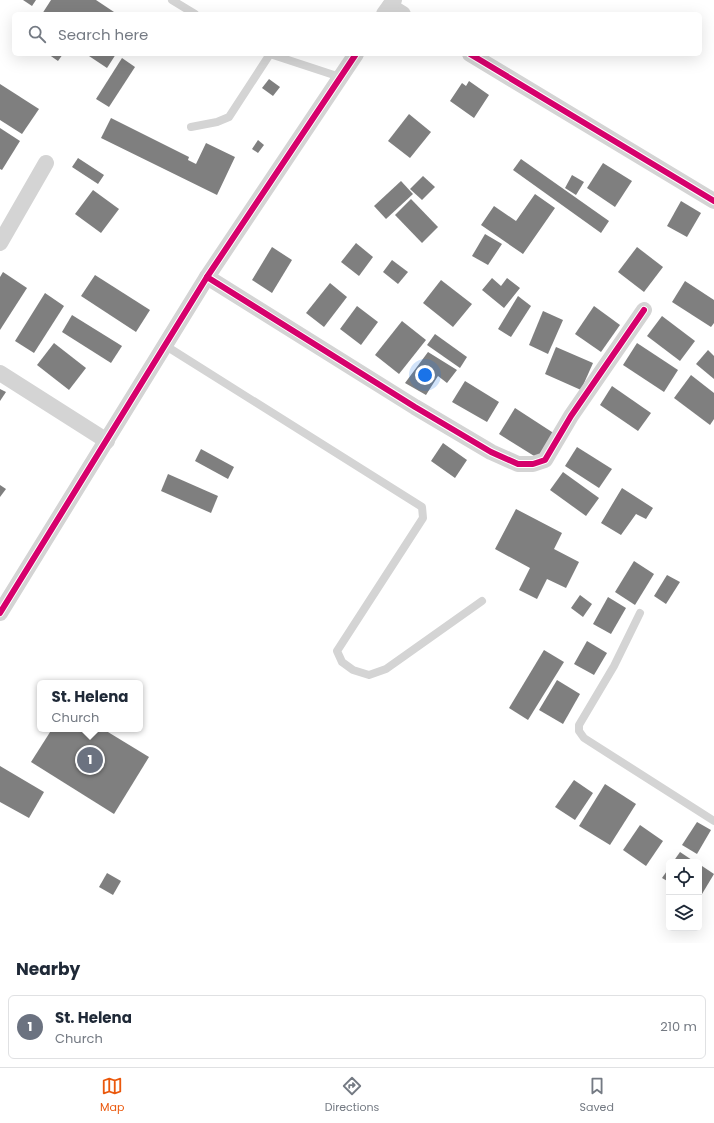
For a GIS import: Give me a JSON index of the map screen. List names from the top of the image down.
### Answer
{
  "page": {
    "search": "Search here",
    "popup": ["St. Helena", "Church"],
    "pins": "1",
    "heading": "Nearby",
    "list": [
      {
        "mark": "1",
        "name": "St. Helena",
        "note": "Church",
        "value": "210 m"
      }
    ],
    "nav": ["Map", "Directions", "Saved"]
  }
}
